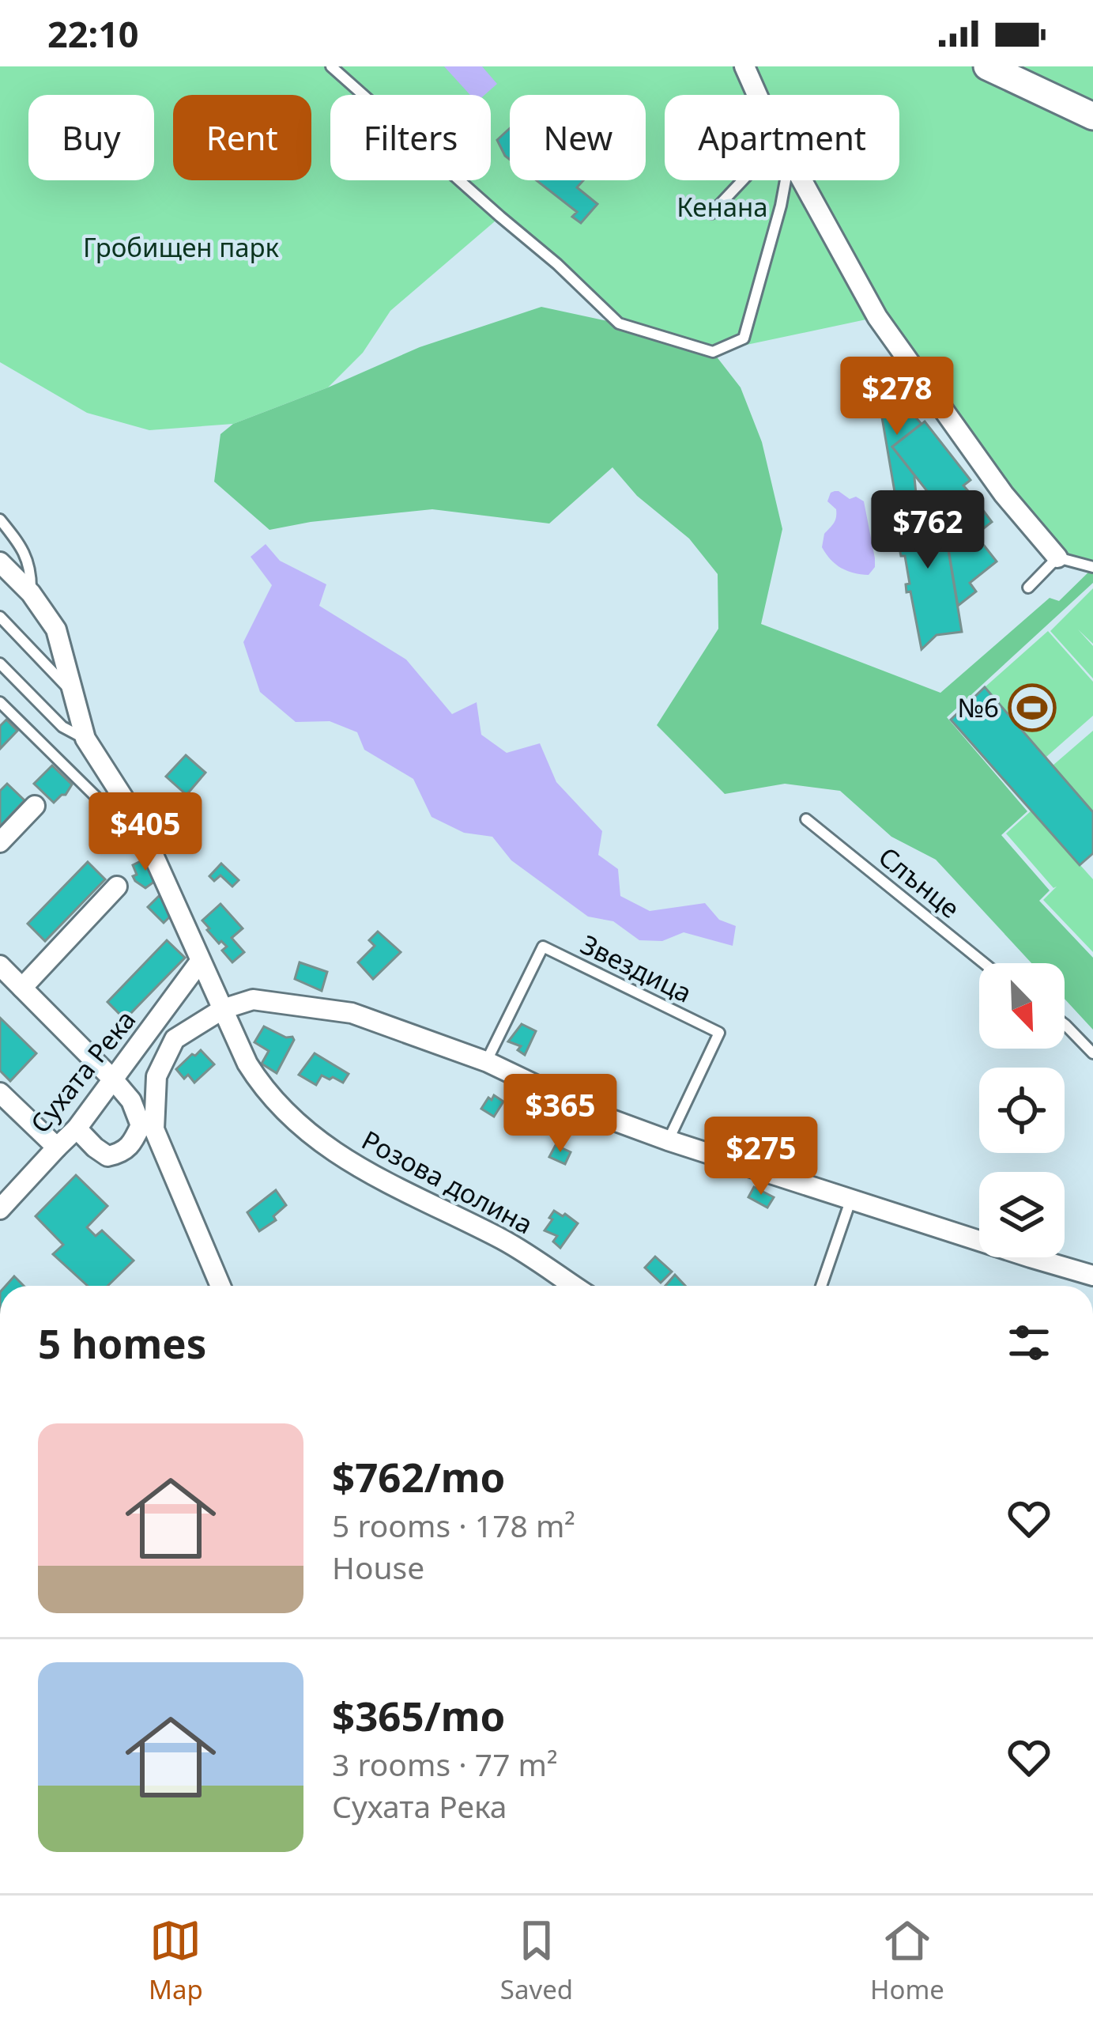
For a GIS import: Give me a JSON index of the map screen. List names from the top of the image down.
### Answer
{
  "streets": {
    "street": ["Сухата Река", "Розова долина"],
    "lane": ["Слънце", "Звездица"]
  },
  "crossings": [
    ["Сухата Река", "Розова долина"]
  ],
  "parks": ["Кенана", "Гробищен парк"],
  "places": {
    "sports": ["№6"]
  },
  "north": "bottom right",
  "page": {
    "status": "22:10",
    "chip": [
      "Buy",
      "Rent",
      "Filters",
      "New",
      "Apartment"
    ],
    "price": [
      "$278",
      "$762",
      "$405",
      "$365",
      "$275"
    ],
    "heading": "5 homes",
    "list": [
      {
        "name": "$762/mo",
        "note": "5 rooms · 178 m² · House"
      },
      {
        "name": "$365/mo",
        "note": "3 rooms · 77 m² · Сухата Река"
      }
    ],
    "tabs": ["Map", "Saved", "Home"]
  }
}
